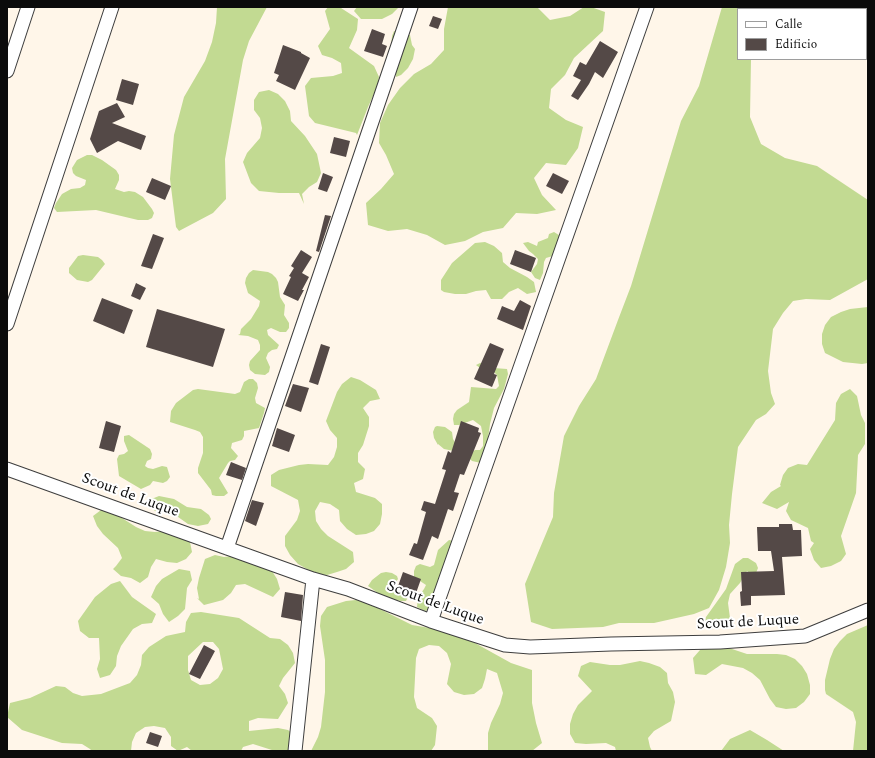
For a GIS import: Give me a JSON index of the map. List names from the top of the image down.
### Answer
{
  "streets": {
    "street": ["Scout de Luque"]
  },
  "legend": ["Calle", "Edificio"]
}
